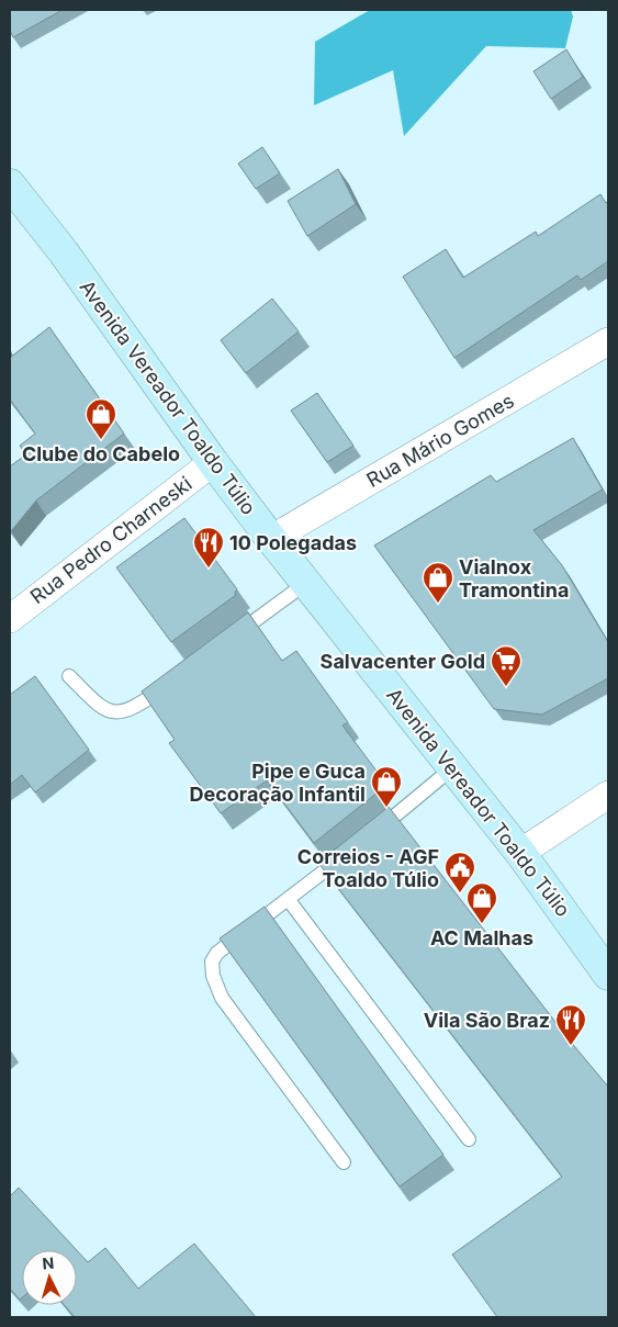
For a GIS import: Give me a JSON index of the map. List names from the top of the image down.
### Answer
{
  "streets": {
    "main road": ["Avenida Vereador Toaldo Túlio"],
    "street": ["Rua Mário Gomes", "Rua Pedro Charneski"]
  },
  "crossings": [
    ["Avenida Vereador Toaldo Túlio", "Rua Mário Gomes"],
    ["Avenida Vereador Toaldo Túlio", "Rua Pedro Charneski"]
  ],
  "places": {
    "shop": [
      "Clube do Cabelo",
      "ViaInox Tramontina",
      "Pipe e Guca Decoração Infantil",
      "AC Malhas"
    ],
    "restaurant": ["10 Polegadas", "Vila São Braz"],
    "supermarket": ["Salvacenter Gold"],
    "public building": ["Correios - AGF Toaldo Túlio"]
  },
  "north": "top"
}
